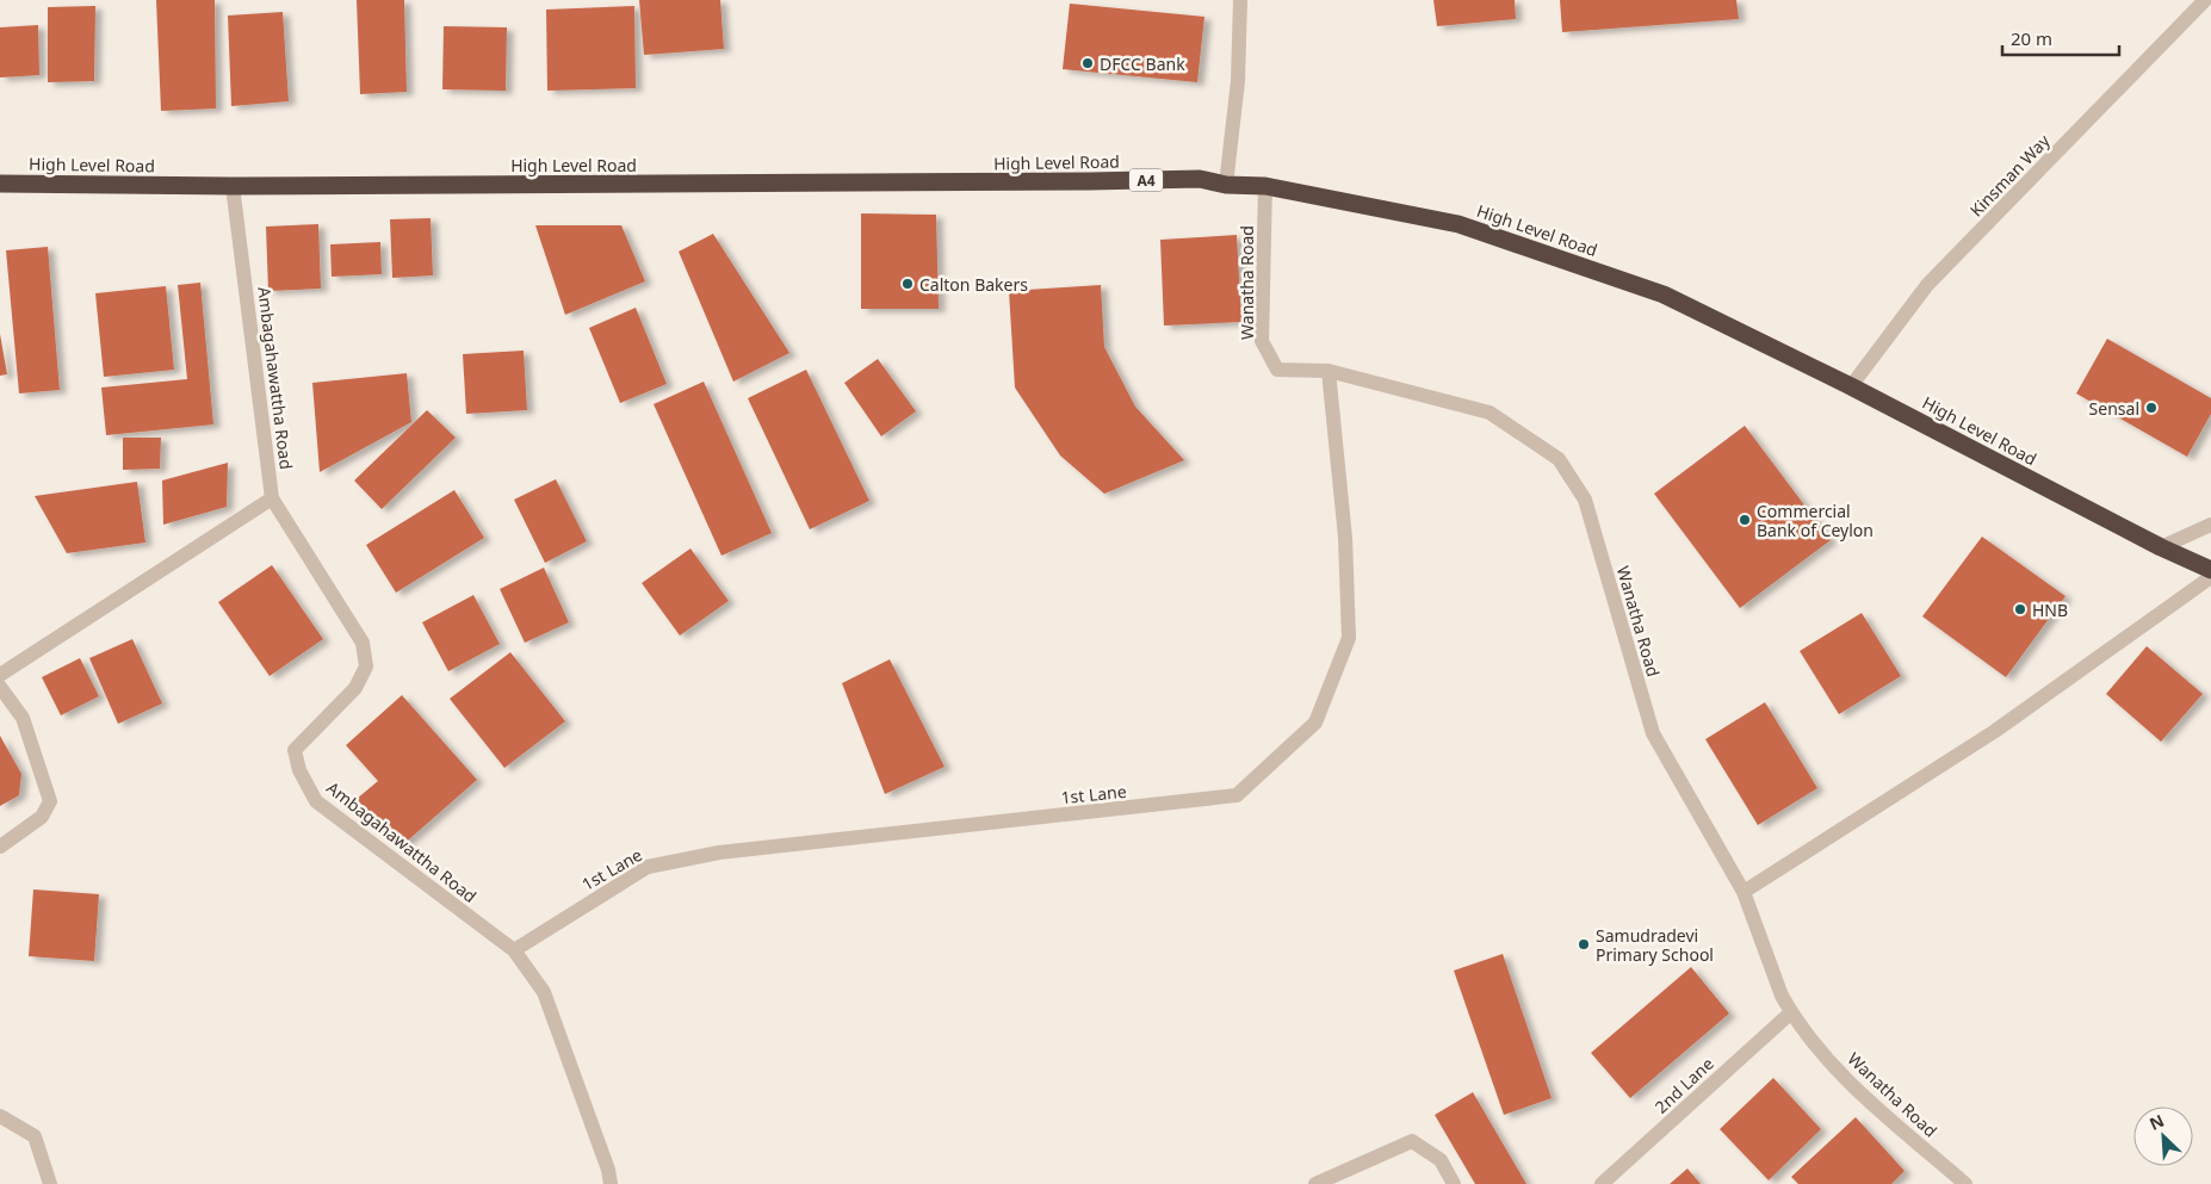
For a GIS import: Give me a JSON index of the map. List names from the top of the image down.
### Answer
{
  "streets": {
    "highway": ["High Level Road", "A4"],
    "street": [
      "Kinsman Way",
      "Wanatha Road",
      "Ambagahawattha Road",
      "1st Lane",
      "2nd Lane"
    ]
  },
  "crossings": [
    ["High Level Road", "Kinsman Way"],
    ["High Level Road", "Wanatha Road"],
    ["High Level Road", "Ambagahawattha Road"],
    ["Wanatha Road", "1st Lane"],
    ["Wanatha Road", "2nd Lane"],
    ["Ambagahawattha Road", "1st Lane"]
  ],
  "places": [
    "DFCC Bank",
    "Calton Bakers",
    "Sensal",
    "Commercial Bank of Ceylon",
    "HNB",
    "Samudradevi Primary School"
  ],
  "scale_bar": "20 m",
  "north": "top left"
}
